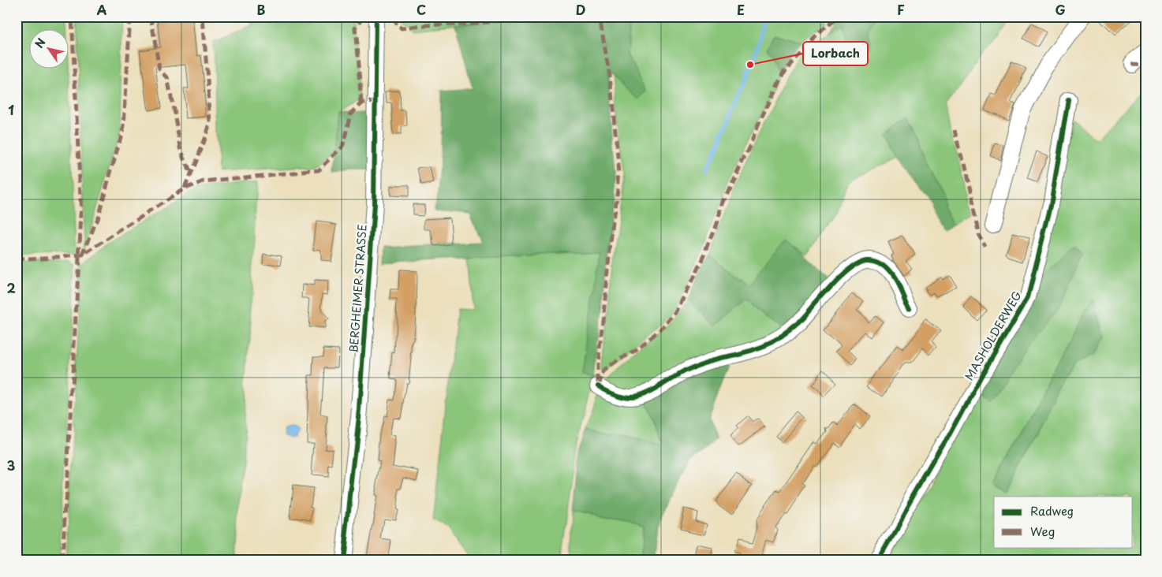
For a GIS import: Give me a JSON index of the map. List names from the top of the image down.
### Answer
{
  "streets": {
    "street": ["BERGHEIMER STRASSE", "MASHOLDERWEG"]
  },
  "places": ["Lorbach"],
  "legend": ["Radweg", "Weg"],
  "north": "top left",
  "grid": {
    "columns": [
      "A",
      "B",
      "C",
      "D",
      "E",
      "F",
      "G"
    ],
    "rows": ["1", "2", "3"]
  }
}
